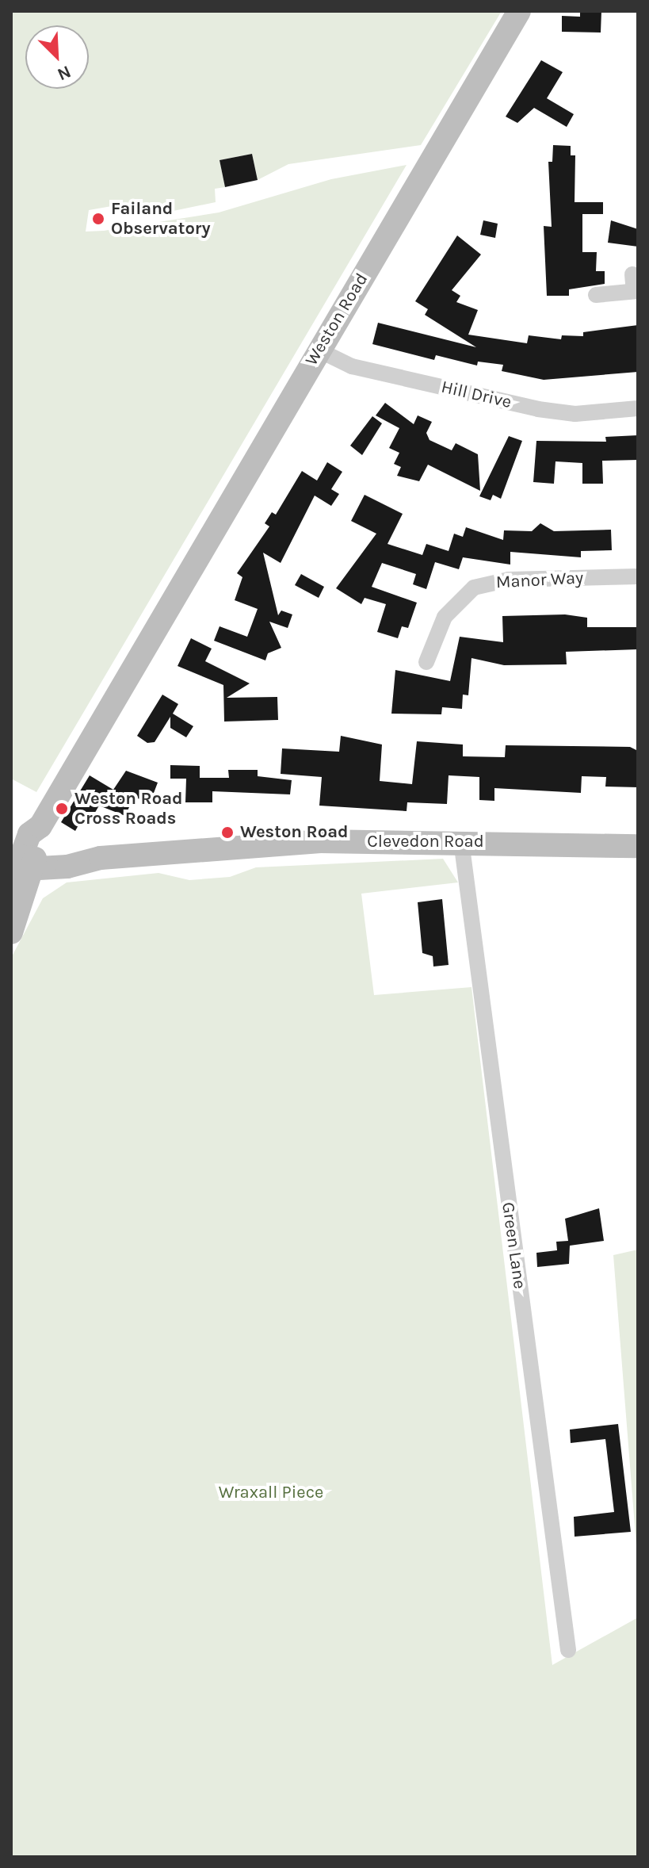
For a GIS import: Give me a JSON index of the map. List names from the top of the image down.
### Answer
{
  "streets": {
    "main road": ["Weston Road", "Clevedon Road"],
    "street": ["Hill Drive", "Manor Way", "Green Lane"]
  },
  "crossings": [
    ["Weston Road", "Hill Drive"],
    ["Weston Road", "Clevedon Road"],
    ["Clevedon Road", "Green Lane"]
  ],
  "parks": ["Wraxall Piece"],
  "places": ["Failand Observatory", "Weston Road Cross Roads", "Weston Road"],
  "north": "bottom right"
}
